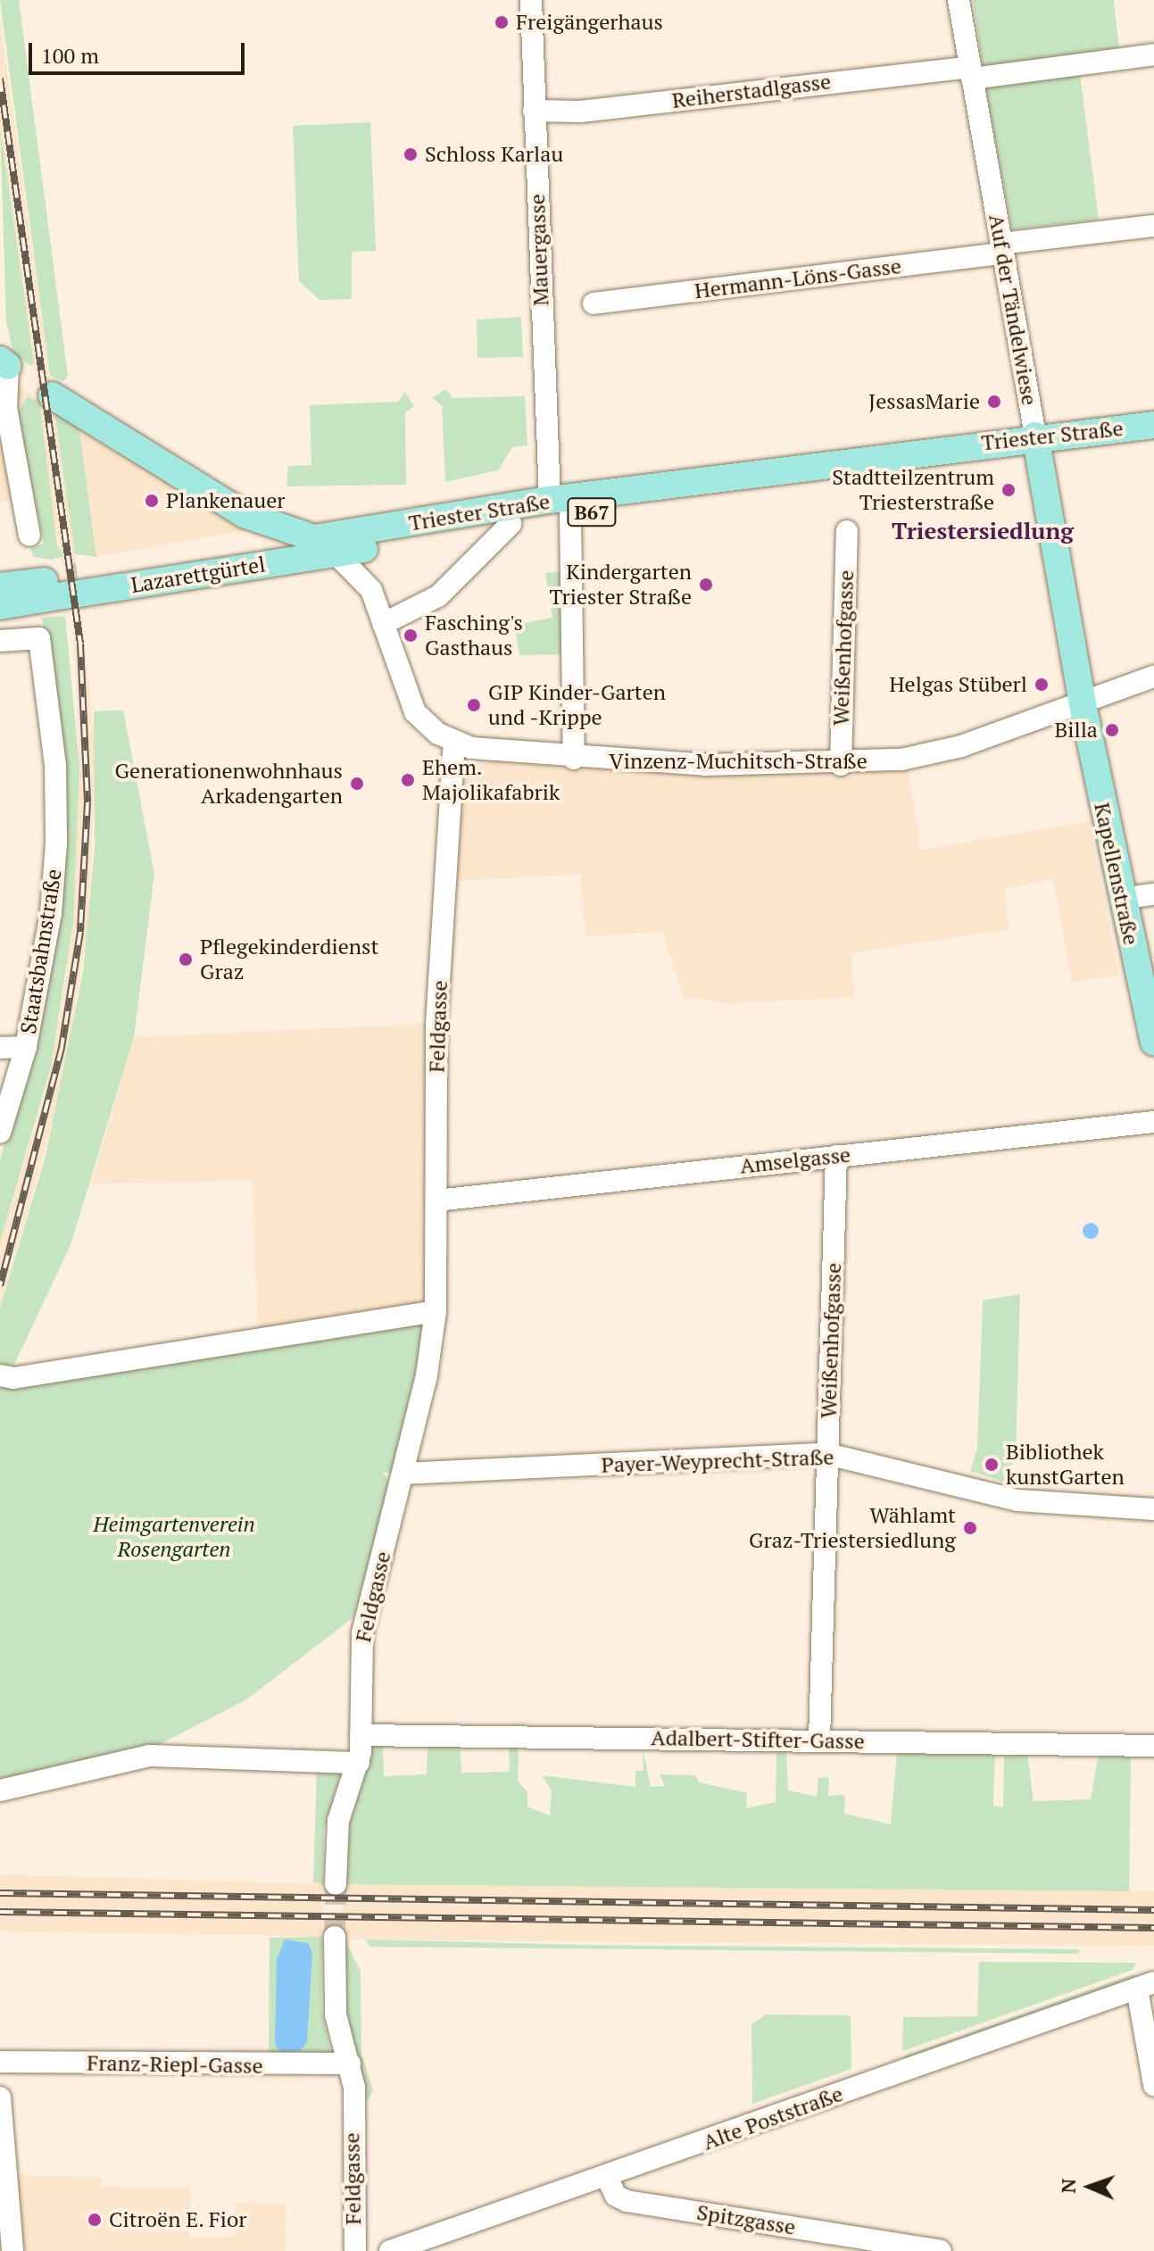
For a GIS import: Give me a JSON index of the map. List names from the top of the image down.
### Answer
{
  "streets": {
    "main road": [
      "Auf der Tändelwiese",
      "Triester Straße",
      "B67",
      "Lazarettgürtel",
      "Kapellenstraße"
    ],
    "street": [
      "Reiherstadlgasse",
      "Mauergasse",
      "Hermann-Löns-Gasse",
      "Weißenhofgasse",
      "Vinzenz-Muchitsch-Straße",
      "Staatsbahnstraße",
      "Feldgasse",
      "Amselgasse",
      "Payer-Weyprecht-Straße",
      "Adalbert-Stifter-Gasse",
      "Franz-Riepl-Gasse",
      "Alte Poststraße",
      "Spitzgasse"
    ]
  },
  "crossings": [
    ["Reiherstadlgasse", "Mauergasse"],
    ["Reiherstadlgasse", "Auf der Tändelwiese"],
    ["Mauergasse", "Triester Straße"],
    ["Mauergasse", "Vinzenz-Muchitsch-Straße"],
    ["Hermann-Löns-Gasse", "Auf der Tändelwiese"],
    ["Auf der Tändelwiese", "Triester Straße"],
    ["Auf der Tändelwiese", "Vinzenz-Muchitsch-Straße"],
    ["Auf der Tändelwiese", "Kapellenstraße"],
    ["Triester Straße", "Lazarettgürtel"],
    ["Weißenhofgasse", "Vinzenz-Muchitsch-Straße"],
    ["Weißenhofgasse", "Amselgasse"],
    ["Weißenhofgasse", "Payer-Weyprecht-Straße"],
    ["Weißenhofgasse", "Adalbert-Stifter-Gasse"],
    ["Vinzenz-Muchitsch-Straße", "Kapellenstraße"],
    ["Vinzenz-Muchitsch-Straße", "Feldgasse"],
    ["Feldgasse", "Amselgasse"],
    ["Feldgasse", "Payer-Weyprecht-Straße"],
    ["Feldgasse", "Adalbert-Stifter-Gasse"],
    ["Feldgasse", "Franz-Riepl-Gasse"],
    ["Alte Poststraße", "Spitzgasse"]
  ],
  "districts": ["Triestersiedlung"],
  "parks": ["Heimgartenverein Rosengarten"],
  "places": [
    "Freigängerhaus",
    "Schloss Karlau",
    "JessasMarie",
    "Stadtteilzentrum Triesterstraße",
    "Plankenauer",
    "Kindergarten Triester Straße",
    "Fasching's Gasthaus",
    "Helgas Stüberl",
    "GIP Kinder-Garten und -Krippe",
    "Billa",
    "Ehem. Majolikafabrik",
    "Generationenwohnhaus Arkadengarten",
    "Pflegekinderdienst Graz",
    "Bibliothek kunstGarten",
    "Wählamt Graz-Triestersiedlung",
    "Citroën E. Fior"
  ],
  "scale_bar": "100 m",
  "north": "left"
}
